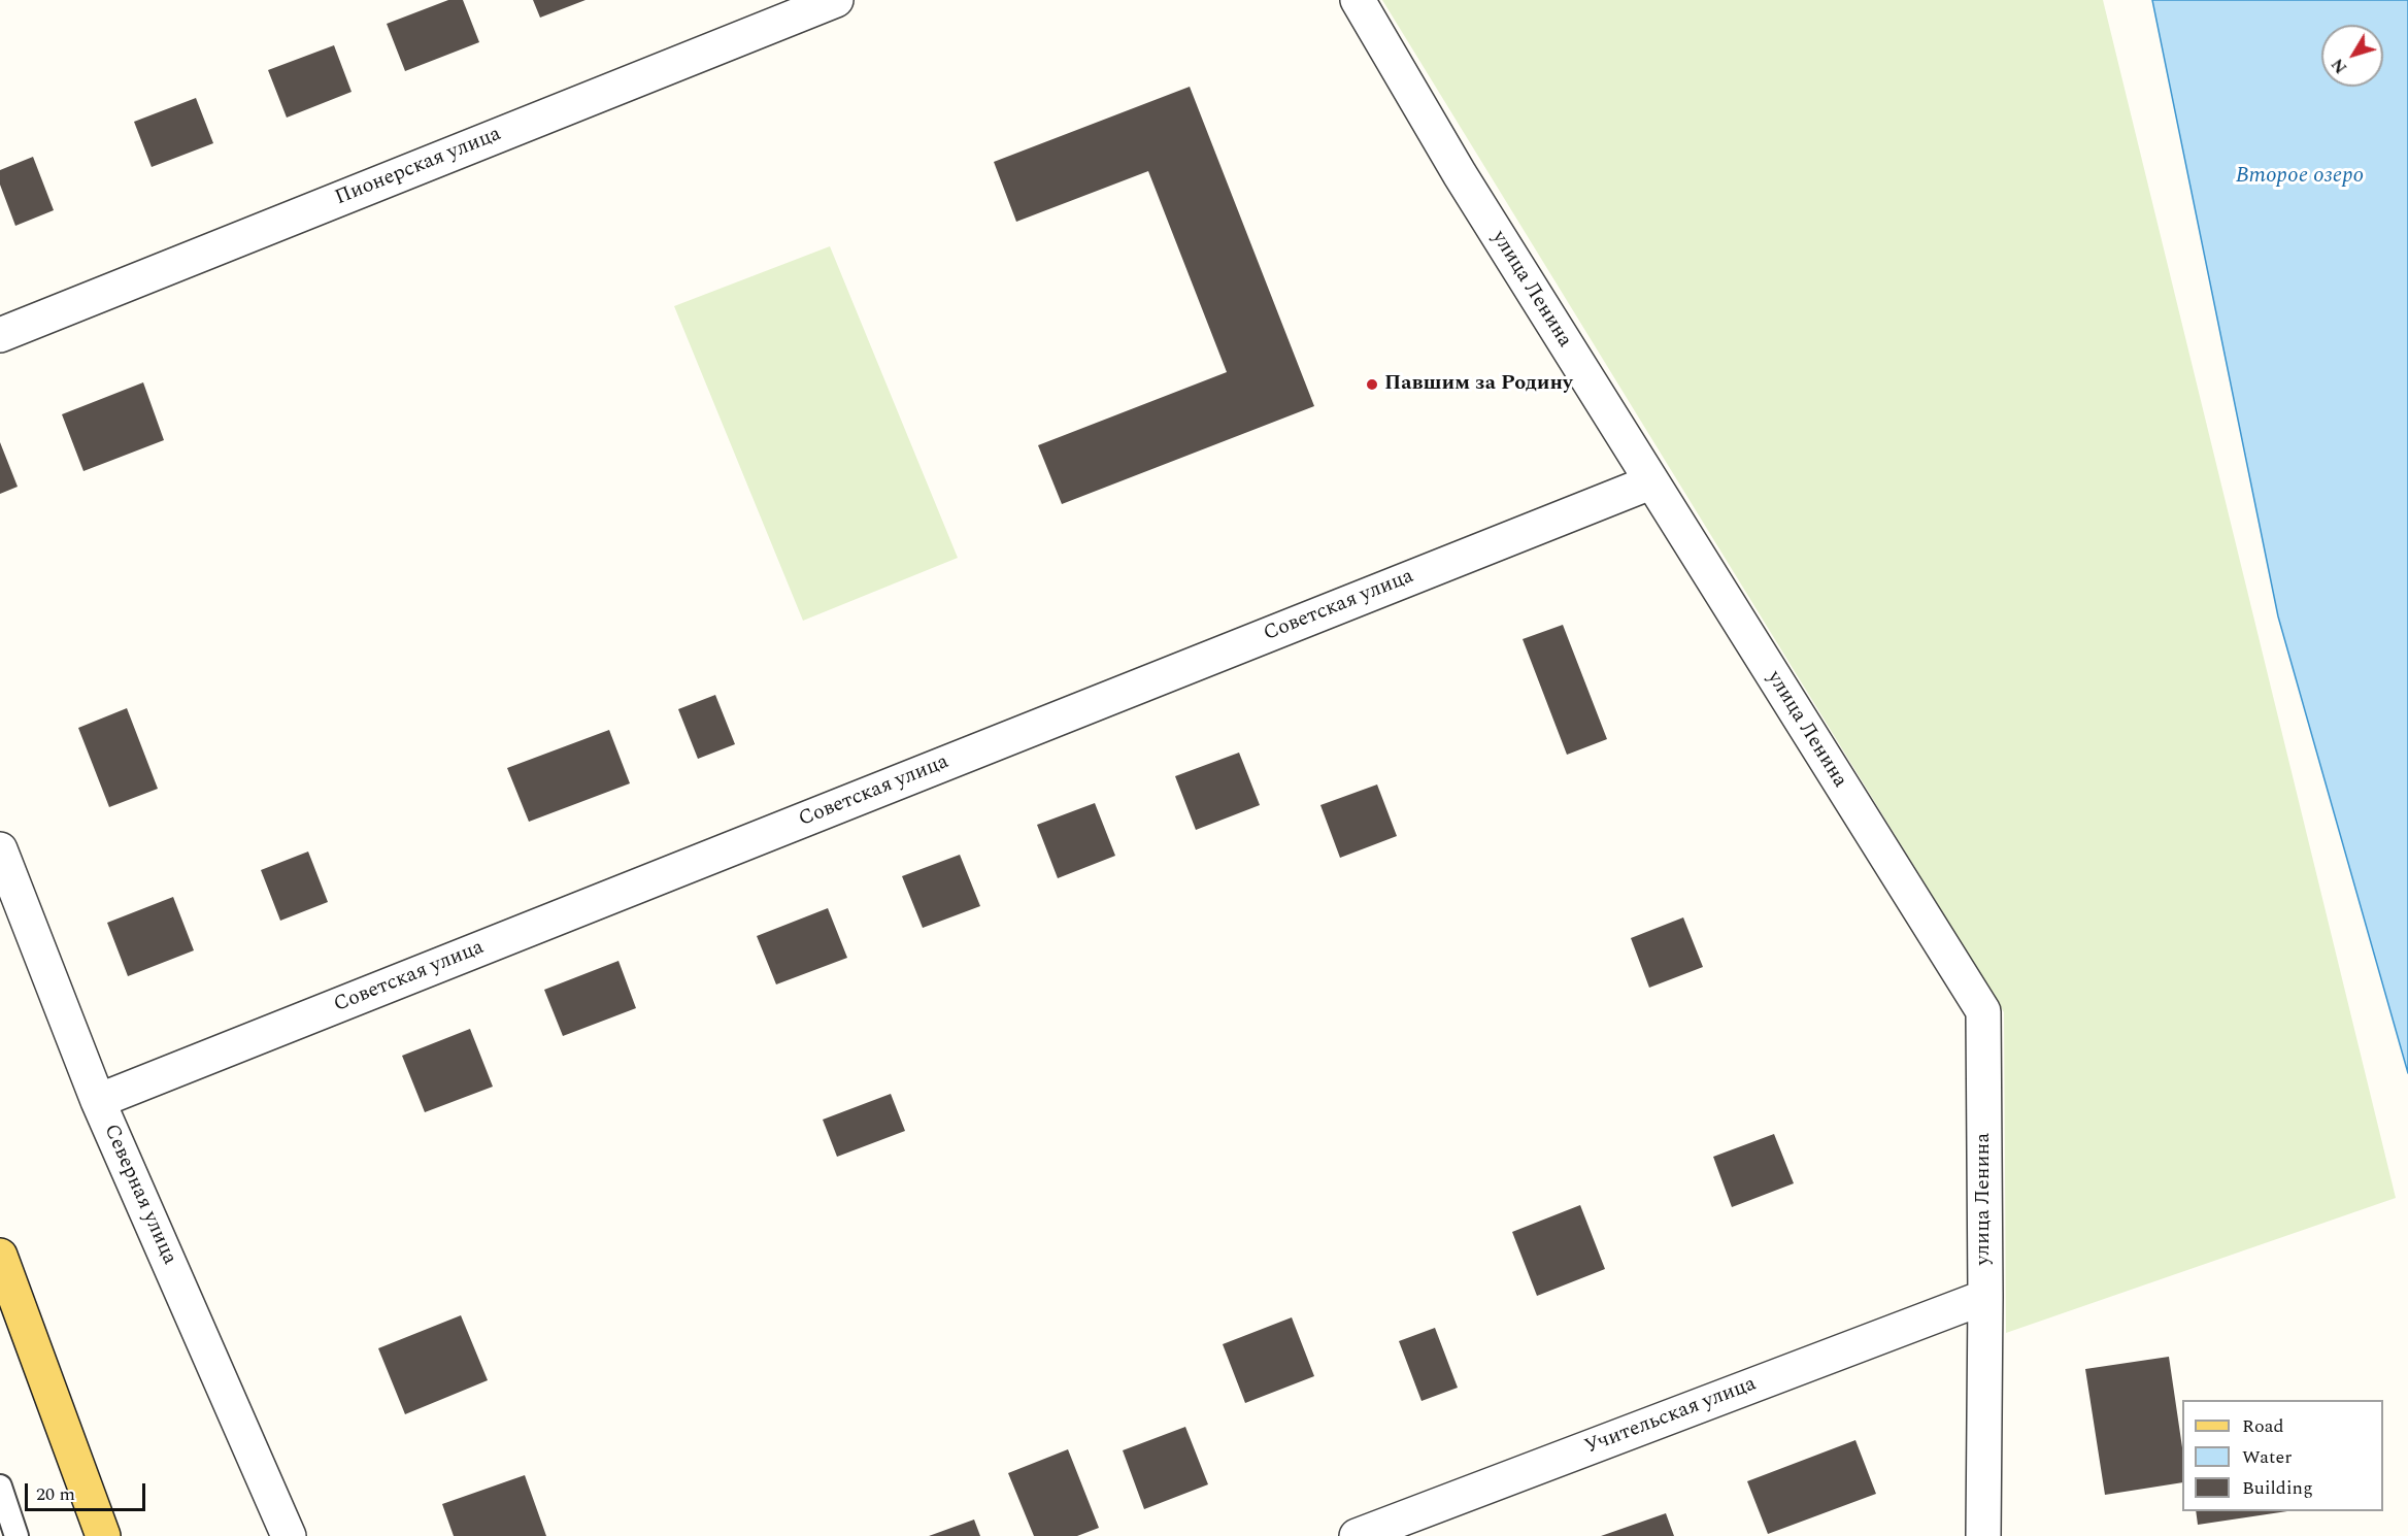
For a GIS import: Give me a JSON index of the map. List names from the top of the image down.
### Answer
{
  "streets": {
    "street": [
      "Пионерская улица",
      "улица Ленина",
      "Советская улица",
      "Северная улица",
      "Учительская улица"
    ]
  },
  "crossings": [
    ["улица Ленина", "Советская улица"],
    ["улица Ленина", "Учительская улица"],
    ["Советская улица", "Северная улица"]
  ],
  "water": ["Второе озеро"],
  "places": ["Павшим за Родину"],
  "legend": ["Road", "Water", "Building"],
  "scale_bar": "20 m",
  "north": "bottom left"
}
